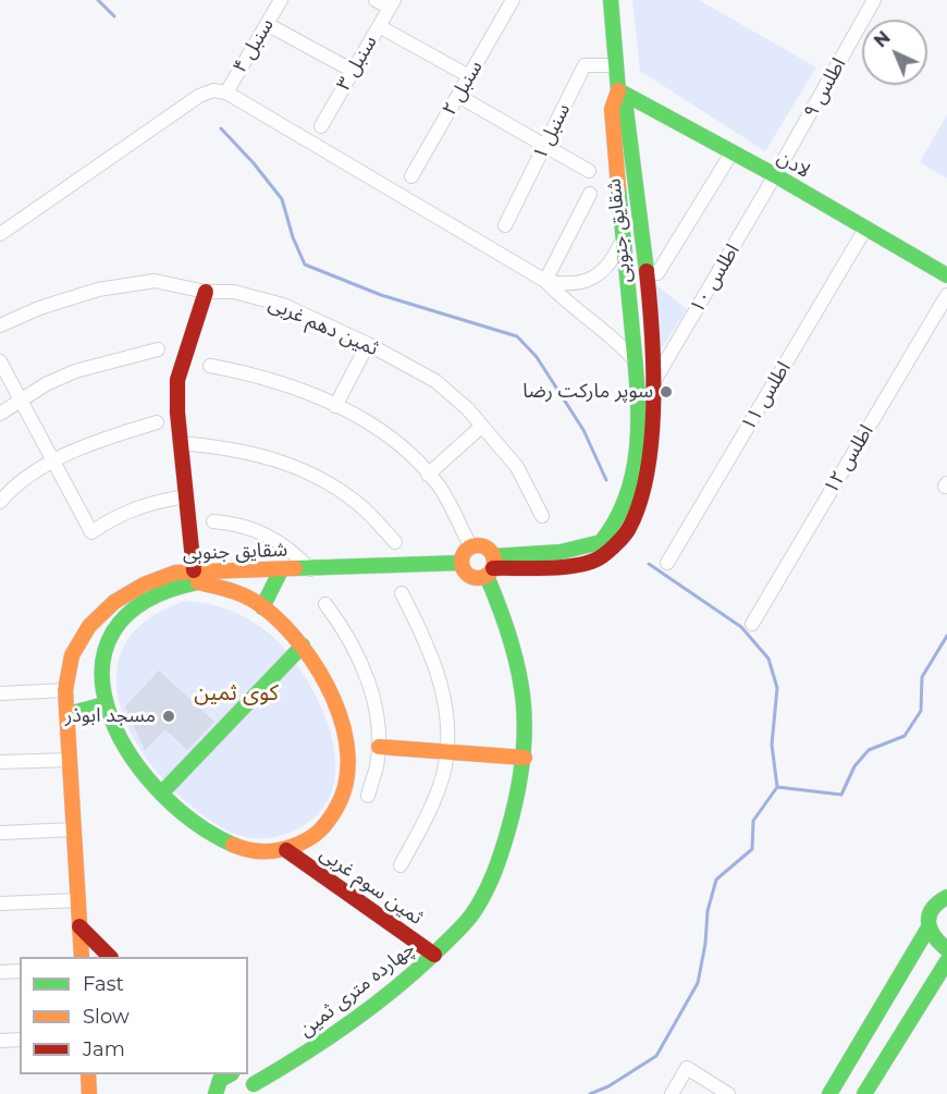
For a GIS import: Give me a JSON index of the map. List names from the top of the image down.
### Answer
{
  "streets": {
    "street": [
      "سنبل ۴",
      "سنبل ۳",
      "سنبل ۲",
      "اطلس ۹",
      "سنبل ۱",
      "لادن",
      "شقایق جنوبی",
      "اطلس ۱۰",
      "ثمین دهم غربی",
      "اطلس ۱۱",
      "اطلس ۱۲",
      "ثمین سوم غربی",
      "چهارده متری ثمین"
    ]
  },
  "crossings": [
    ["اطلس ۹", "لادن"],
    ["اطلس ۹", "اطلس ۱۰"],
    ["سنبل ۱", "شقایق جنوبی"],
    ["لادن", "شقایق جنوبی"],
    ["لادن", "اطلس ۱۰"],
    ["لادن", "اطلس ۱۱"],
    ["شقایق جنوبی", "اطلس ۱۰"],
    ["شقایق جنوبی", "چهارده متری ثمین"],
    ["ثمین سوم غربی", "چهارده متری ثمین"]
  ],
  "districts": ["کوی ثمین"],
  "places": ["سوپر مارکت رضا", "مسجد ابوذر"],
  "legend": ["Fast", "Slow", "Jam"],
  "north": "top left"
}
